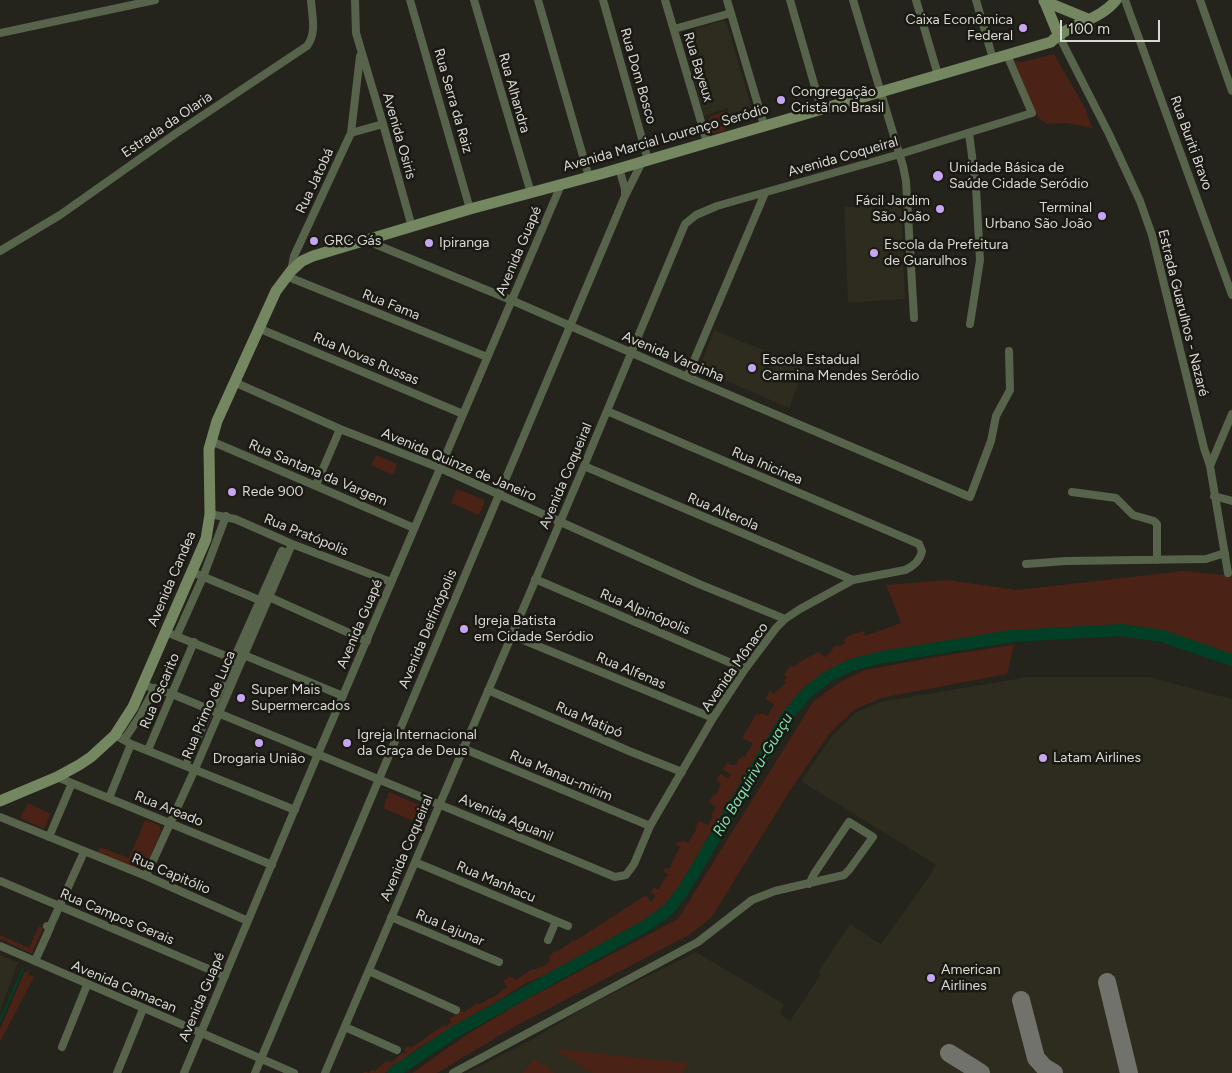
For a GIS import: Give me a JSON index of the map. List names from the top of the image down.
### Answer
{
  "streets": {
    "main road": ["Avenida Marcial Lourenço Seródio", "Avenida Candea"],
    "street": [
      "Rua Bayeux",
      "Rua Dom Bosco",
      "Rua Alhandra",
      "Rua Serra da Raiz",
      "Estrada da Olaria",
      "Avenida Osiris",
      "Rua Buriti Bravo",
      "Avenida Coqueiral",
      "Rua Jatobá",
      "Avenida Guapé",
      "Rua Fama",
      "Estrada Guarulhos - Nazaré",
      "Avenida Varginha",
      "Rua Novas Russas",
      "Avenida Quinze de Janeiro",
      "Rua Inicinea",
      "Rua Santana da Vargem",
      "Rua Alterola",
      "Rua Pratópolis",
      "Rua Alpinópolis",
      "Avenida Delfinópolis",
      "Avenida Mônaco",
      "Rua Alfenas",
      "Rua Oscarito",
      "Rua Primo de Luca",
      "Rua Matipó",
      "Rua Manau-mirim",
      "Rua Areado",
      "Avenida Aguanil",
      "Rua Capitólio",
      "Rua Manhacu",
      "Rua Campos Gerais",
      "Rua Lajunar",
      "Avenida Camacan"
    ]
  },
  "crossings": [
    ["Rua Bayeux", "Avenida Marcial Lourenço Seródio"],
    ["Rua Dom Bosco", "Avenida Marcial Lourenço Seródio"],
    ["Rua Dom Bosco", "Avenida Delfinópolis"],
    ["Rua Alhandra", "Avenida Marcial Lourenço Seródio"],
    ["Rua Serra da Raiz", "Avenida Marcial Lourenço Seródio"],
    ["Avenida Osiris", "Avenida Marcial Lourenço Seródio"],
    ["Avenida Osiris", "Rua Jatobá"],
    ["Avenida Marcial Lourenço Seródio", "Avenida Coqueiral"],
    ["Avenida Marcial Lourenço Seródio", "Rua Jatobá"],
    ["Avenida Marcial Lourenço Seródio", "Avenida Guapé"],
    ["Avenida Marcial Lourenço Seródio", "Rua Fama"],
    ["Avenida Marcial Lourenço Seródio", "Estrada Guarulhos - Nazaré"],
    ["Avenida Marcial Lourenço Seródio", "Avenida Varginha"],
    ["Avenida Marcial Lourenço Seródio", "Avenida Candea"],
    ["Avenida Marcial Lourenço Seródio", "Avenida Delfinópolis"],
    ["Avenida Coqueiral", "Avenida Varginha"],
    ["Avenida Coqueiral", "Avenida Quinze de Janeiro"],
    ["Avenida Coqueiral", "Rua Inicinea"],
    ["Avenida Coqueiral", "Rua Alterola"],
    ["Avenida Coqueiral", "Rua Alpinópolis"],
    ["Avenida Coqueiral", "Rua Alfenas"],
    ["Avenida Coqueiral", "Rua Matipó"],
    ["Avenida Coqueiral", "Rua Manau-mirim"],
    ["Avenida Coqueiral", "Avenida Aguanil"],
    ["Avenida Coqueiral", "Rua Manhacu"],
    ["Avenida Coqueiral", "Rua Lajunar"],
    ["Rua Jatobá", "Rua Fama"],
    ["Rua Jatobá", "Avenida Candea"],
    ["Avenida Guapé", "Rua Fama"],
    ["Avenida Guapé", "Avenida Varginha"],
    ["Avenida Guapé", "Rua Novas Russas"],
    ["Avenida Guapé", "Avenida Quinze de Janeiro"],
    ["Avenida Guapé", "Rua Santana da Vargem"],
    ["Avenida Guapé", "Rua Pratópolis"],
    ["Avenida Guapé", "Rua Areado"],
    ["Avenida Guapé", "Avenida Aguanil"],
    ["Avenida Guapé", "Rua Capitólio"],
    ["Avenida Guapé", "Rua Campos Gerais"],
    ["Avenida Guapé", "Avenida Camacan"],
    ["Rua Fama", "Avenida Candea"],
    ["Avenida Varginha", "Avenida Delfinópolis"],
    ["Rua Novas Russas", "Avenida Candea"],
    ["Avenida Quinze de Janeiro", "Avenida Candea"],
    ["Avenida Quinze de Janeiro", "Avenida Delfinópolis"],
    ["Avenida Quinze de Janeiro", "Avenida Mônaco"],
    ["Rua Inicinea", "Avenida Mônaco"],
    ["Rua Santana da Vargem", "Avenida Candea"],
    ["Rua Alterola", "Avenida Mônaco"],
    ["Rua Pratópolis", "Avenida Candea"],
    ["Rua Pratópolis", "Rua Primo de Luca"],
    ["Avenida Candea", "Rua Areado"],
    ["Avenida Candea", "Avenida Aguanil"],
    ["Rua Alpinópolis", "Avenida Mônaco"],
    ["Avenida Delfinópolis", "Avenida Aguanil"],
    ["Avenida Delfinópolis", "Avenida Camacan"],
    ["Avenida Mônaco", "Rua Alfenas"],
    ["Avenida Mônaco", "Rua Matipó"],
    ["Avenida Mônaco", "Rua Manau-mirim"],
    ["Avenida Mônaco", "Avenida Aguanil"],
    ["Rua Oscarito", "Avenida Aguanil"],
    ["Rua Primo de Luca", "Rua Areado"],
    ["Rua Primo de Luca", "Avenida Aguanil"],
    ["Rua Primo de Luca", "Rua Capitólio"]
  ],
  "water": ["Rio Baquirivu-Guaçu"],
  "places": [
    "Caixa Econômica Federal",
    "Congregação Cristã no Brasil",
    "Unidade Básica de Saúde Cidade Seródio",
    "Fácil Jardim São João",
    "Terminal Urbano São João",
    "GRC Gás",
    "Ipiranga",
    "Escola da Prefeitura de Guarulhos",
    "Escola Estadual Carmina Mendes Seródio",
    "Rede 900",
    "Igreja Batista em Cidade Seródio",
    "Super Mais Supermercados",
    "Drogaria União",
    "Igreja Internacional da Graça de Deus",
    "Latam Airlines",
    "American Airlines"
  ],
  "scale_bar": "100 m"
}
